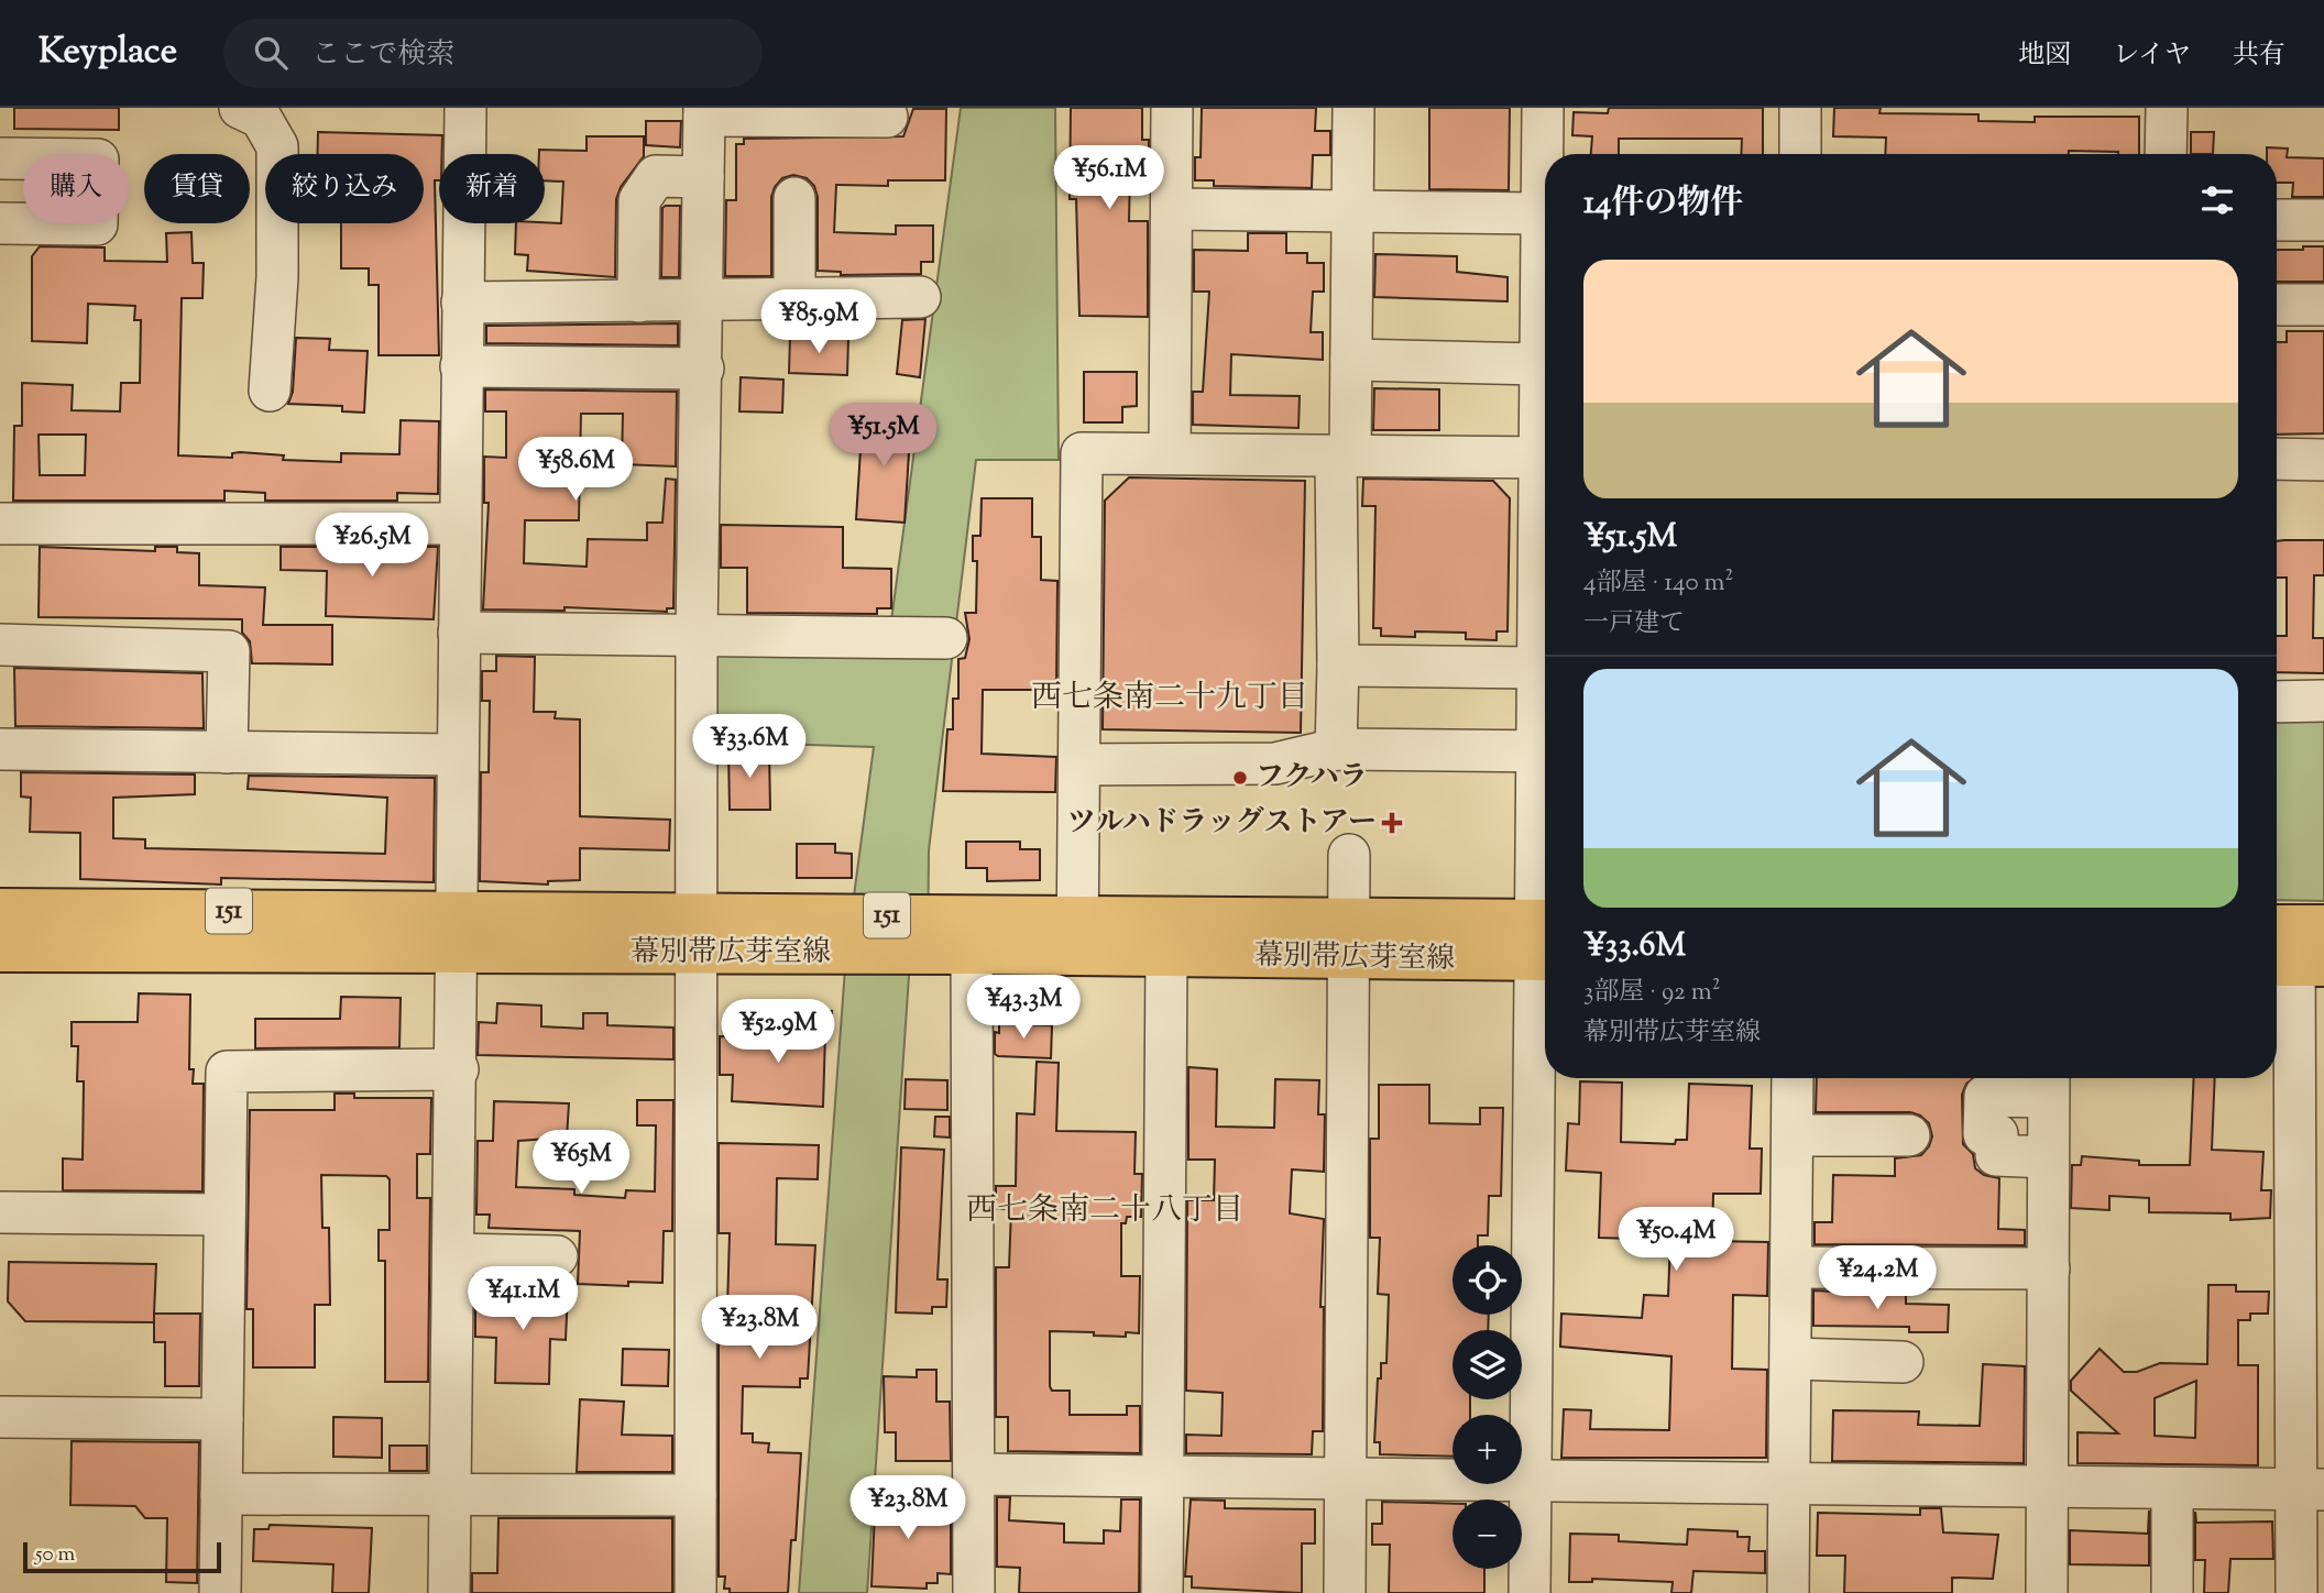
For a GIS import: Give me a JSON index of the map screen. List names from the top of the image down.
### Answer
{
  "streets": {
    "main road": ["151", "幕別帯広芽室線"]
  },
  "districts": ["西七条南二十九丁目", "西七条南二十八丁目"],
  "places": {
    "other": ["フクハラ"],
    "health": ["ツルハドラッグストアー"]
  },
  "scale_bar": "50 m",
  "page": {
    "header": "Keyplace",
    "search": "ここで検索",
    "nav": ["地図", "レイヤ", "共有"],
    "price": [
      "¥56.1M",
      "¥85.9M",
      "¥51.5M",
      "¥58.6M",
      "¥26.5M",
      "¥33.6M",
      "¥43.3M",
      "¥52.9M",
      "¥65M",
      "¥50.4M",
      "¥24.2M",
      "¥41.1M",
      "¥23.8M",
      "¥23.8M"
    ],
    "chip": [
      "購入",
      "賃貸",
      "絞り込み",
      "新着"
    ],
    "heading": "14件の物件",
    "list": [
      {
        "name": "¥51.5M",
        "note": "4部屋 · 140 m² · 一戸建て"
      },
      {
        "name": "¥33.6M",
        "note": "3部屋 · 92 m² · 幕別帯広芽室線"
      }
    ],
    "map_buttons": ["+", "−"],
    "scale": "50 m"
  }
}
